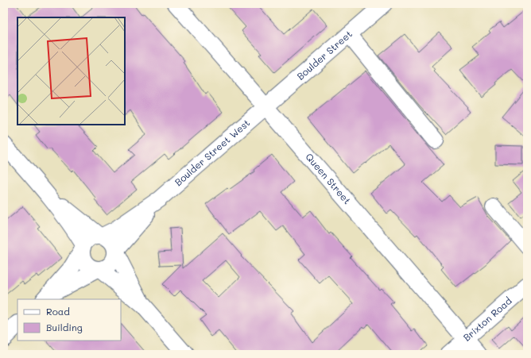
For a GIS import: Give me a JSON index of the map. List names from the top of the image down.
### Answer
{
  "streets": {
    "street": [
      "Boulder Street",
      "Boulder Street West",
      "Queen Street",
      "Brixton Road"
    ]
  },
  "crossings": [
    ["Boulder Street", "Boulder Street West"],
    ["Boulder Street", "Queen Street"],
    ["Boulder Street West", "Queen Street"],
    ["Queen Street", "Brixton Road"]
  ],
  "legend": ["Road", "Building"]
}
